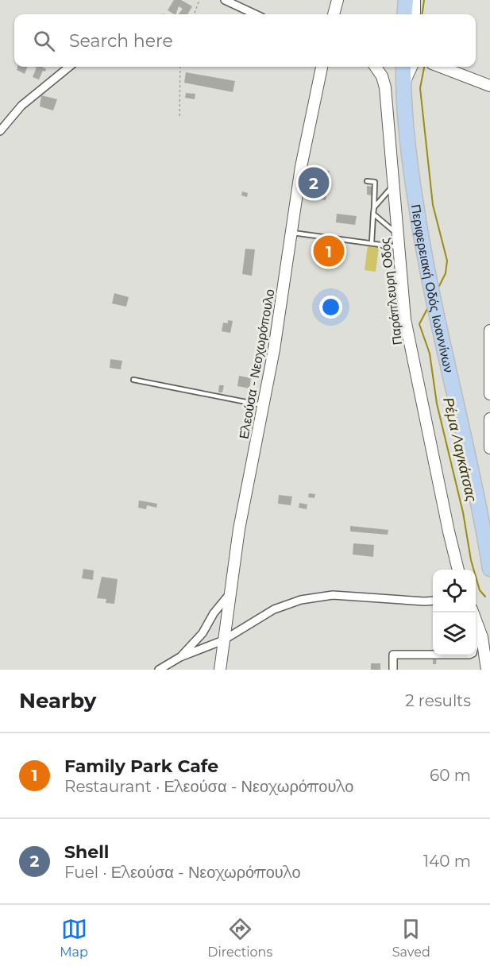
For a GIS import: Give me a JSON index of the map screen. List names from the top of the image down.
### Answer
{
  "streets": {
    "highway": ["Περιφερειακή Οδός Ιωαννίνων"],
    "street": ["Παράπλευρη Οδός", "Ελεούσα - Νεοχωρόπουλο"]
  },
  "water": ["Ρέμα Λαγκάτσας"],
  "page": {
    "search": "Search here",
    "pins": ["2", "1"],
    "heading": ["Nearby", "2 results"],
    "list": [
      {
        "mark": "1",
        "name": "Family Park Cafe",
        "note": "Restaurant · Ελεούσα - Νεοχωρόπουλο",
        "value": "60 m"
      },
      {
        "mark": "2",
        "name": "Shell",
        "note": "Fuel · Ελεούσα - Νεοχωρόπουλο",
        "value": "140 m"
      }
    ],
    "nav": ["Map", "Directions", "Saved"]
  }
}
